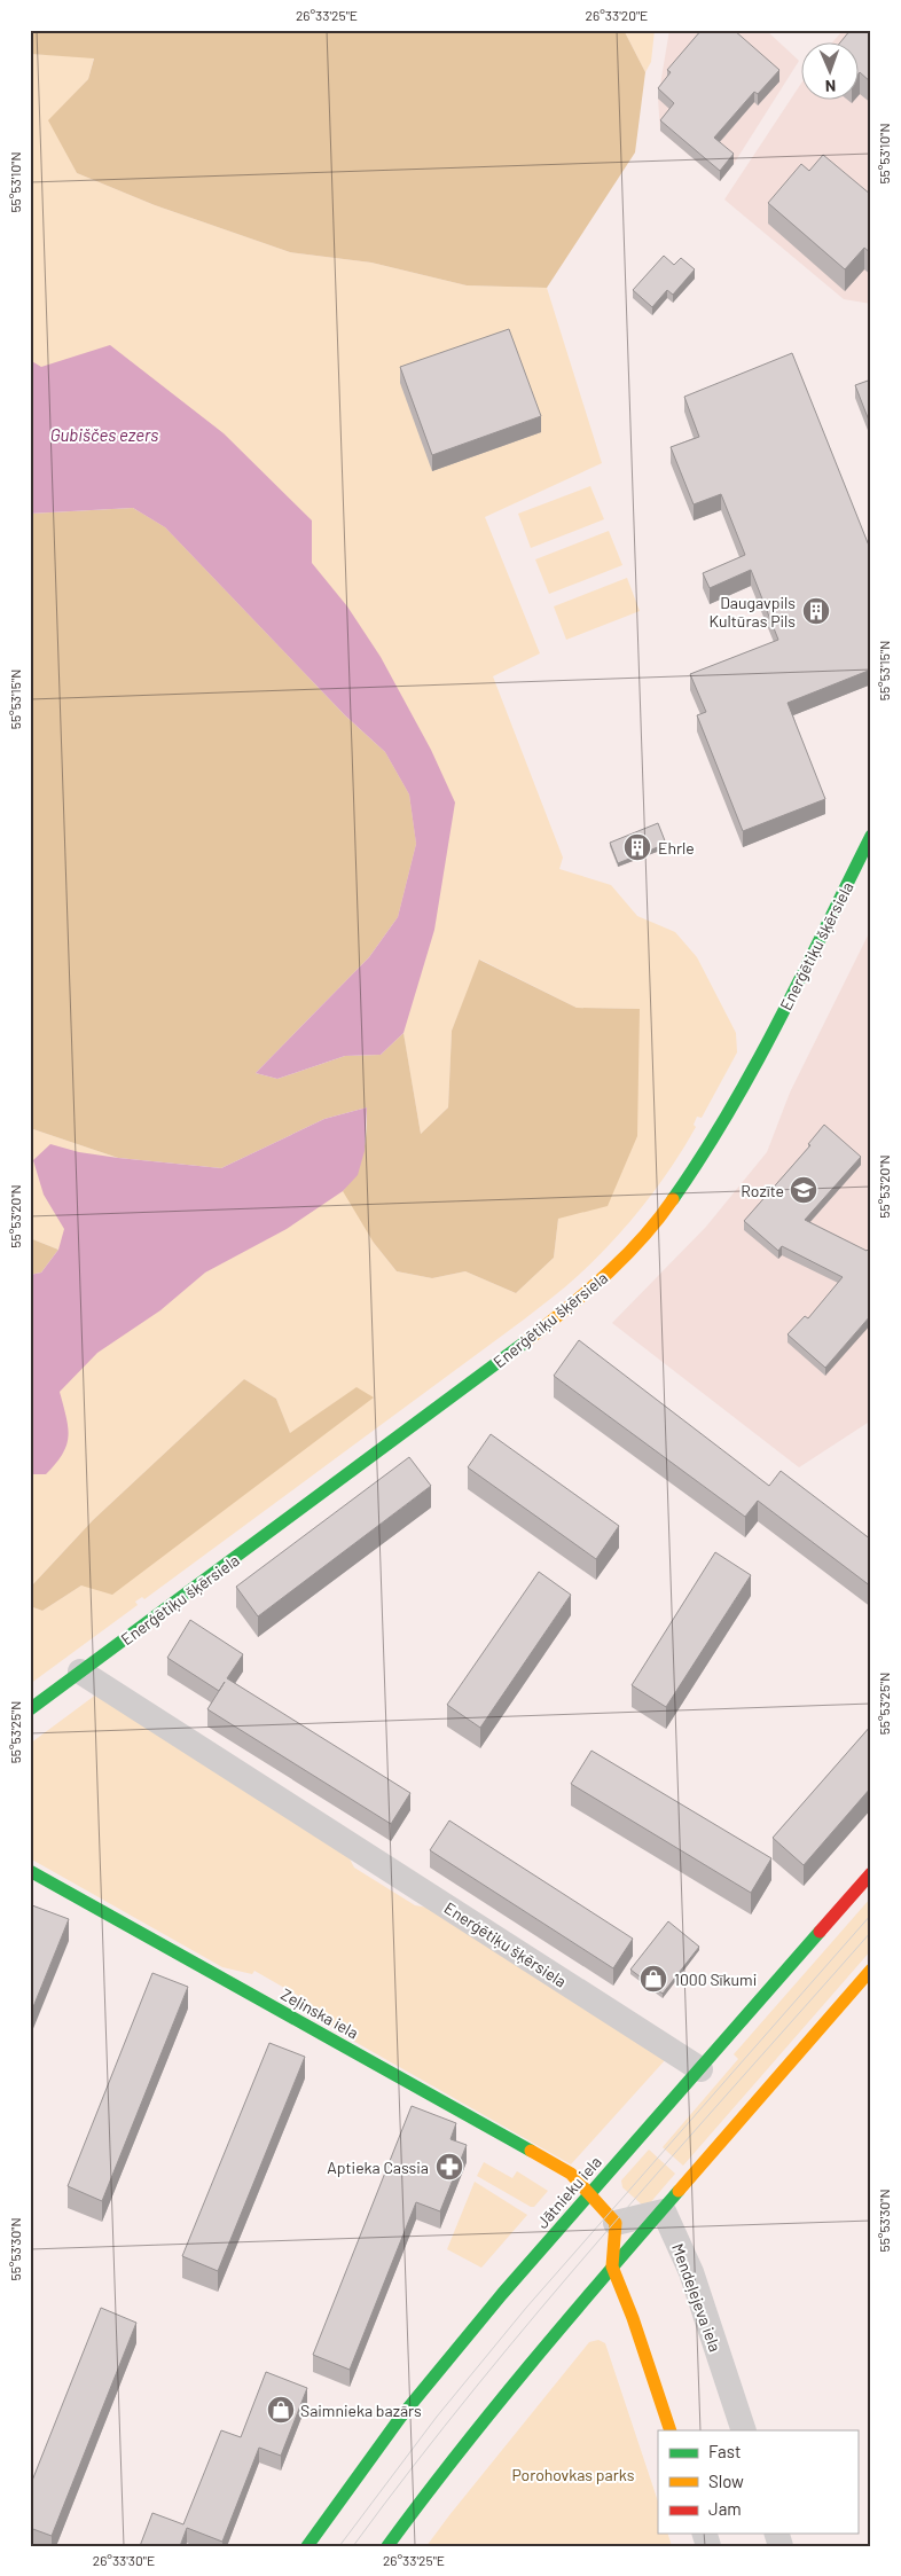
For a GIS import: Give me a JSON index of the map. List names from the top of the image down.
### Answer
{
  "streets": {
    "street": [
      "Enerģētiķu šķērsiela",
      "Zeļinska iela",
      "Jātnieku iela",
      "Mendeļejeva iela"
    ]
  },
  "crossings": [
    ["Enerģētiķu šķērsiela", "Jātnieku iela"],
    ["Zeļinska iela", "Jātnieku iela"]
  ],
  "water": ["Gubiščes ezers"],
  "parks": ["Porohovkas parks"],
  "places": {
    "building": ["Daugavpils Kultūras Pils", "Ehrle"],
    "school or university": ["Rozīte"],
    "shop": ["1000 Sīkumi", "Saimnieka bazārs"],
    "pharmacy": ["Aptieka Cassia"]
  },
  "legend": ["Fast", "Slow", "Jam"],
  "north": "bottom",
  "coordinates": [
    "26°33'25\"E",
    "26°33'20\"E",
    "55°53'10\"N",
    "55°53'15\"N",
    "55°53'20\"N",
    "55°53'25\"N",
    "55°53'30\"N",
    "26°33'30\"E"
  ]
}
